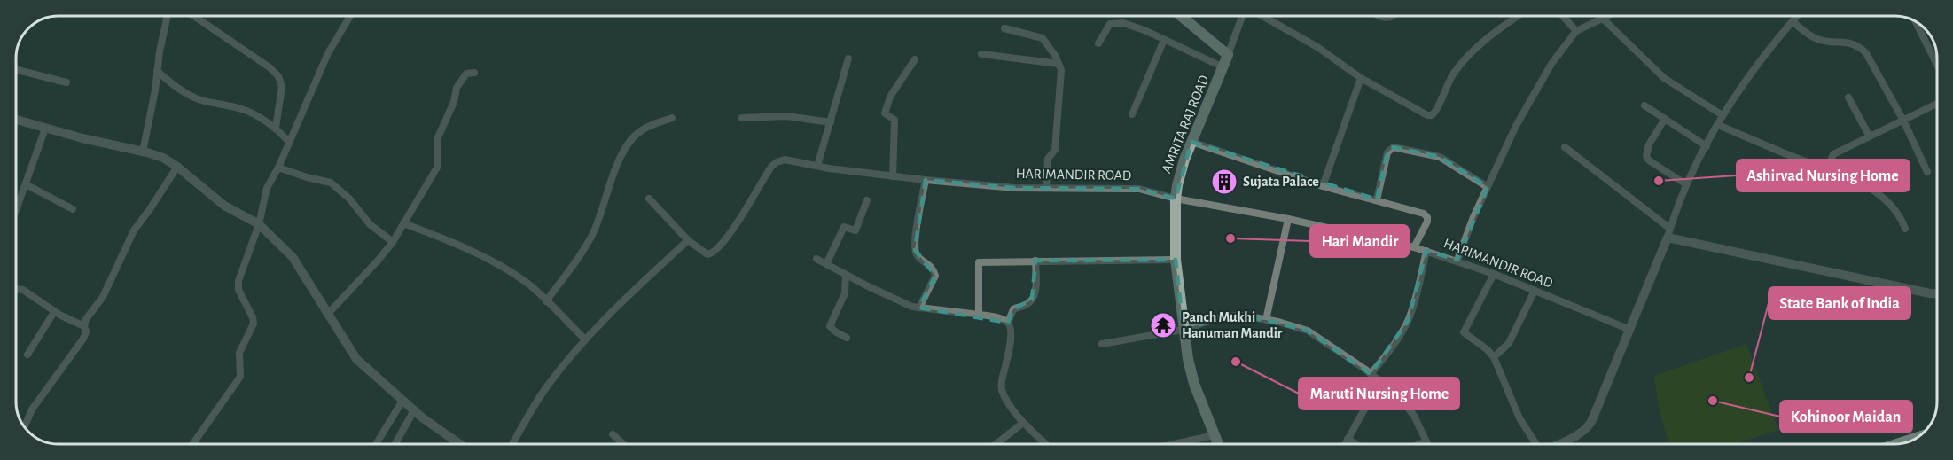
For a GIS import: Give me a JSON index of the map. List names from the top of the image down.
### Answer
{
  "streets": {
    "main road": ["AMRITA RAJ ROAD"],
    "street": ["HARIMANDIR ROAD"]
  },
  "crossings": [
    ["AMRITA RAJ ROAD", "HARIMANDIR ROAD"]
  ],
  "places": {
    "other": [
      "Ashirvad Nursing Home",
      "Hari Mandir",
      "Maruti Nursing Home",
      "State Bank of India",
      "Kohinoor Maidan"
    ],
    "building": ["Sujata Palace"],
    "temple": ["Panch Mukhi Hanuman Mandir"]
  }
}
